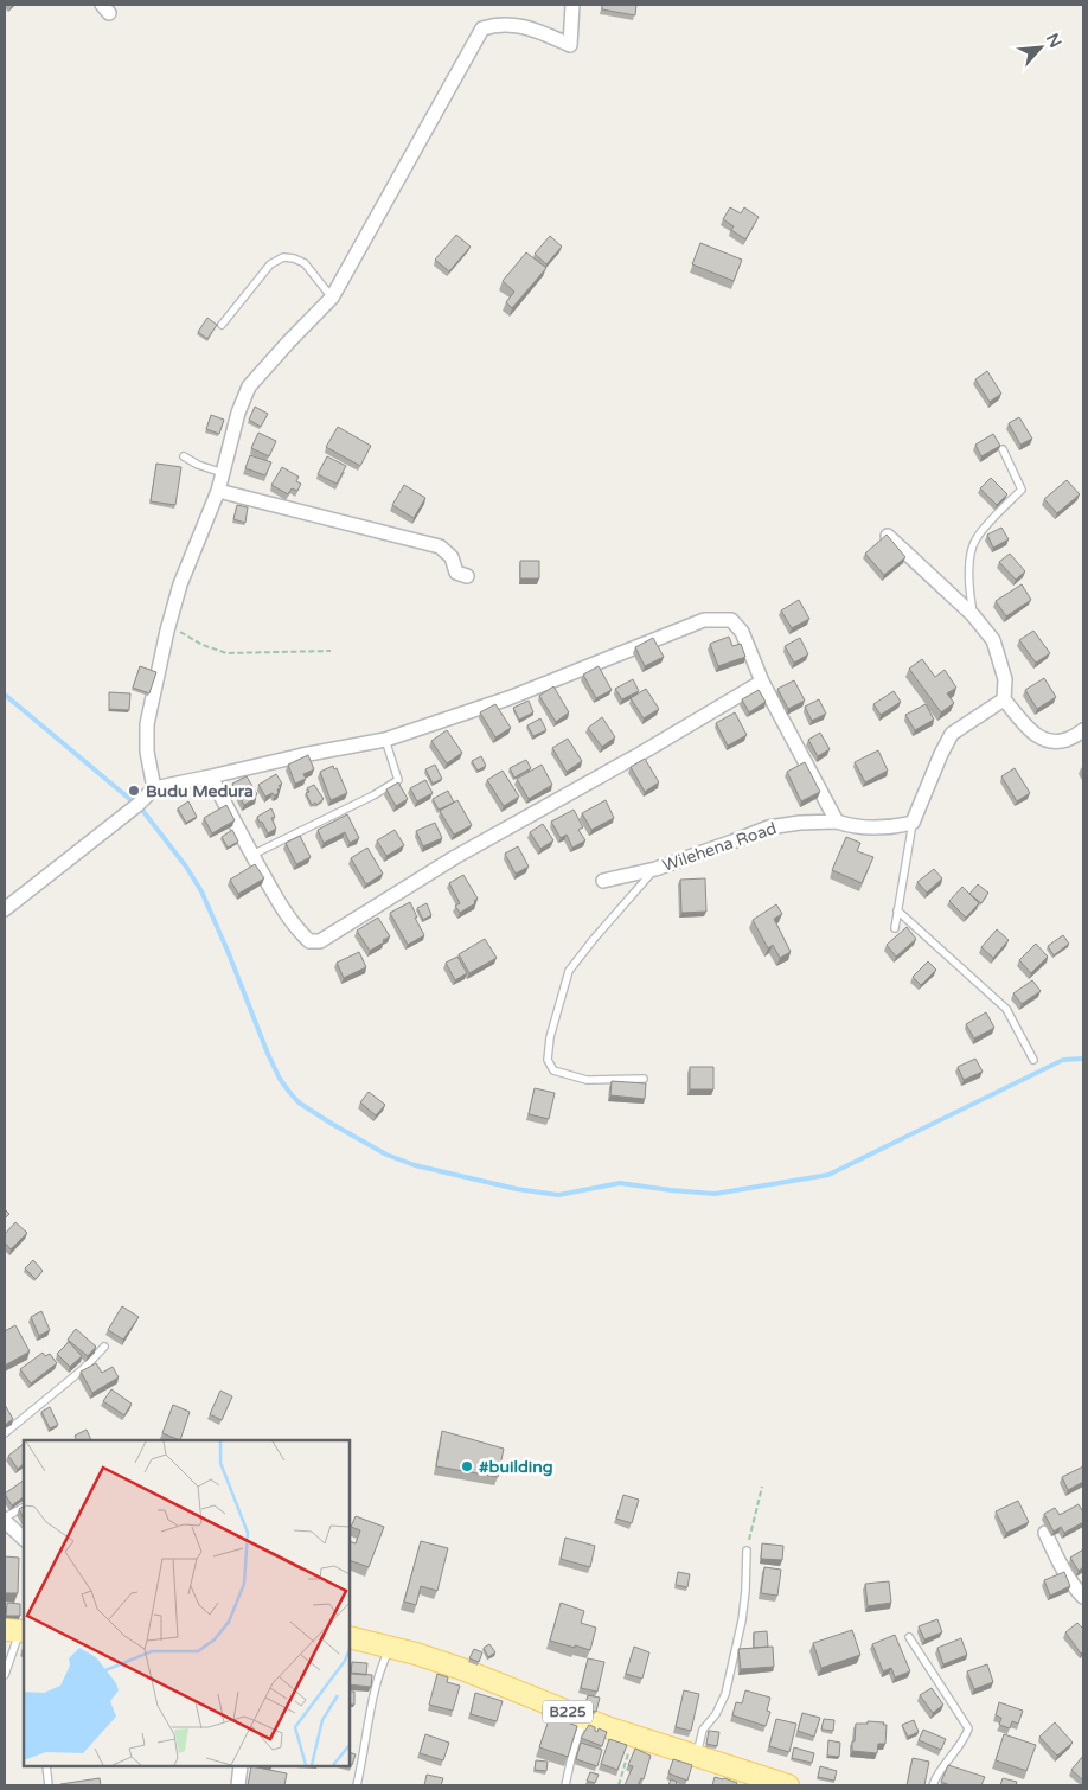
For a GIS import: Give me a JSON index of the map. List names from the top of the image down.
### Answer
{
  "streets": {
    "main road": ["B225"],
    "street": ["Wilehena Road"]
  },
  "places": ["Budu Medura", "#building"],
  "north": "top right"
}
